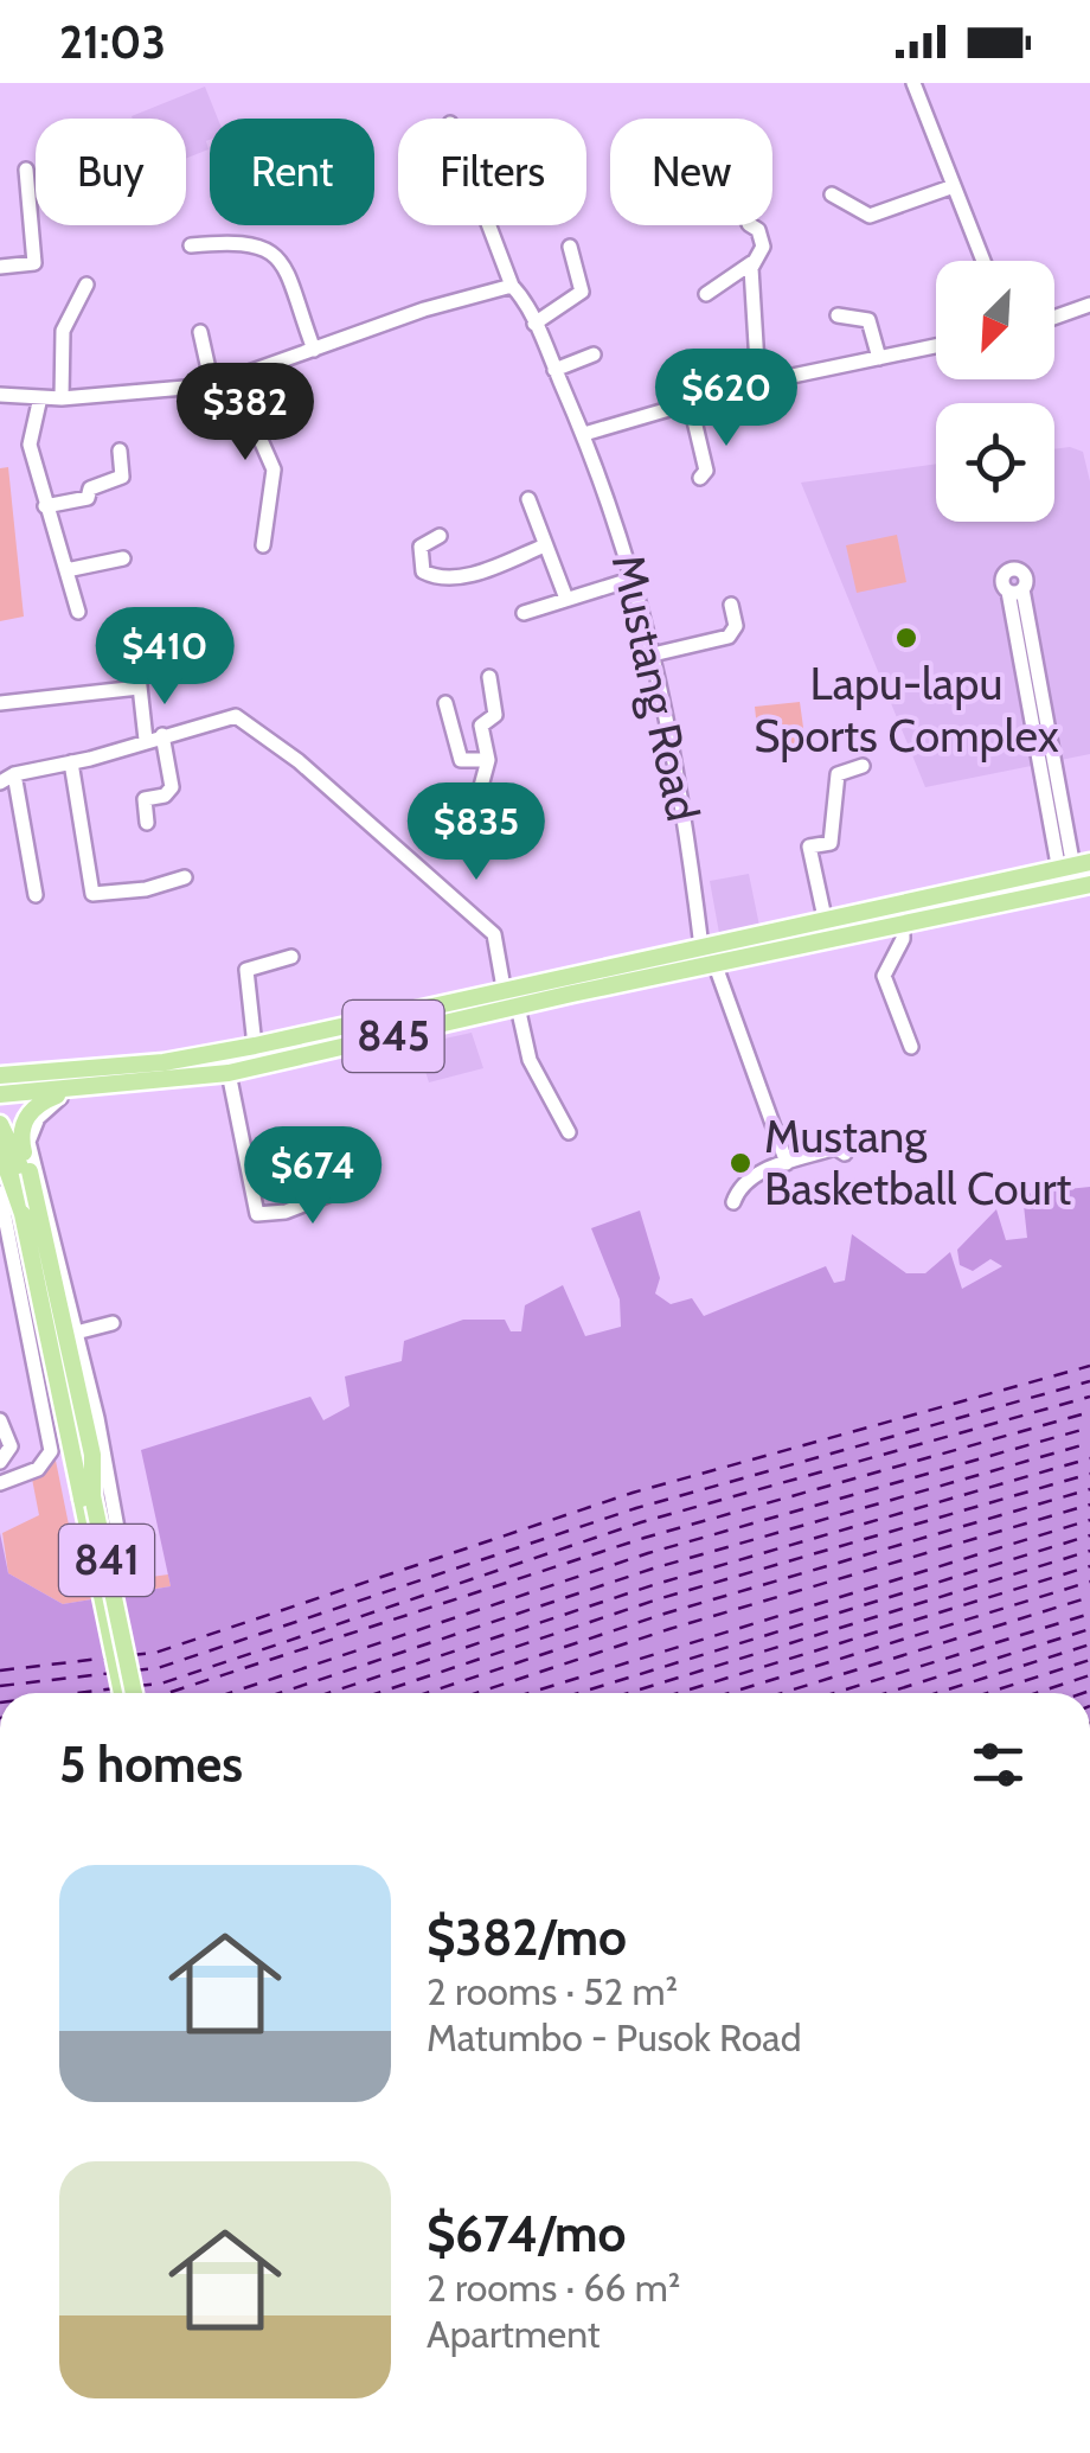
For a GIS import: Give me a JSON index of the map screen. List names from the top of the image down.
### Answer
{
  "streets": {
    "main road": ["845", "841"],
    "street": ["Mustang Road"]
  },
  "crossings": [
    ["Mustang Road", "845"]
  ],
  "places": ["Lapu-lapu Sports Complex", "Mustang Basketball Court"],
  "north": "bottom left",
  "page": {
    "status": "21:03",
    "chip": [
      "Buy",
      "Rent",
      "Filters",
      "New"
    ],
    "price": [
      "$620",
      "$382",
      "$410",
      "$835",
      "$674"
    ],
    "heading": "5 homes",
    "list": [
      {
        "name": "$382/mo",
        "note": "2 rooms · 52 m² · Matumbo - Pusok Road"
      },
      {
        "name": "$674/mo",
        "note": "2 rooms · 66 m² · Apartment"
      }
    ]
  }
}
